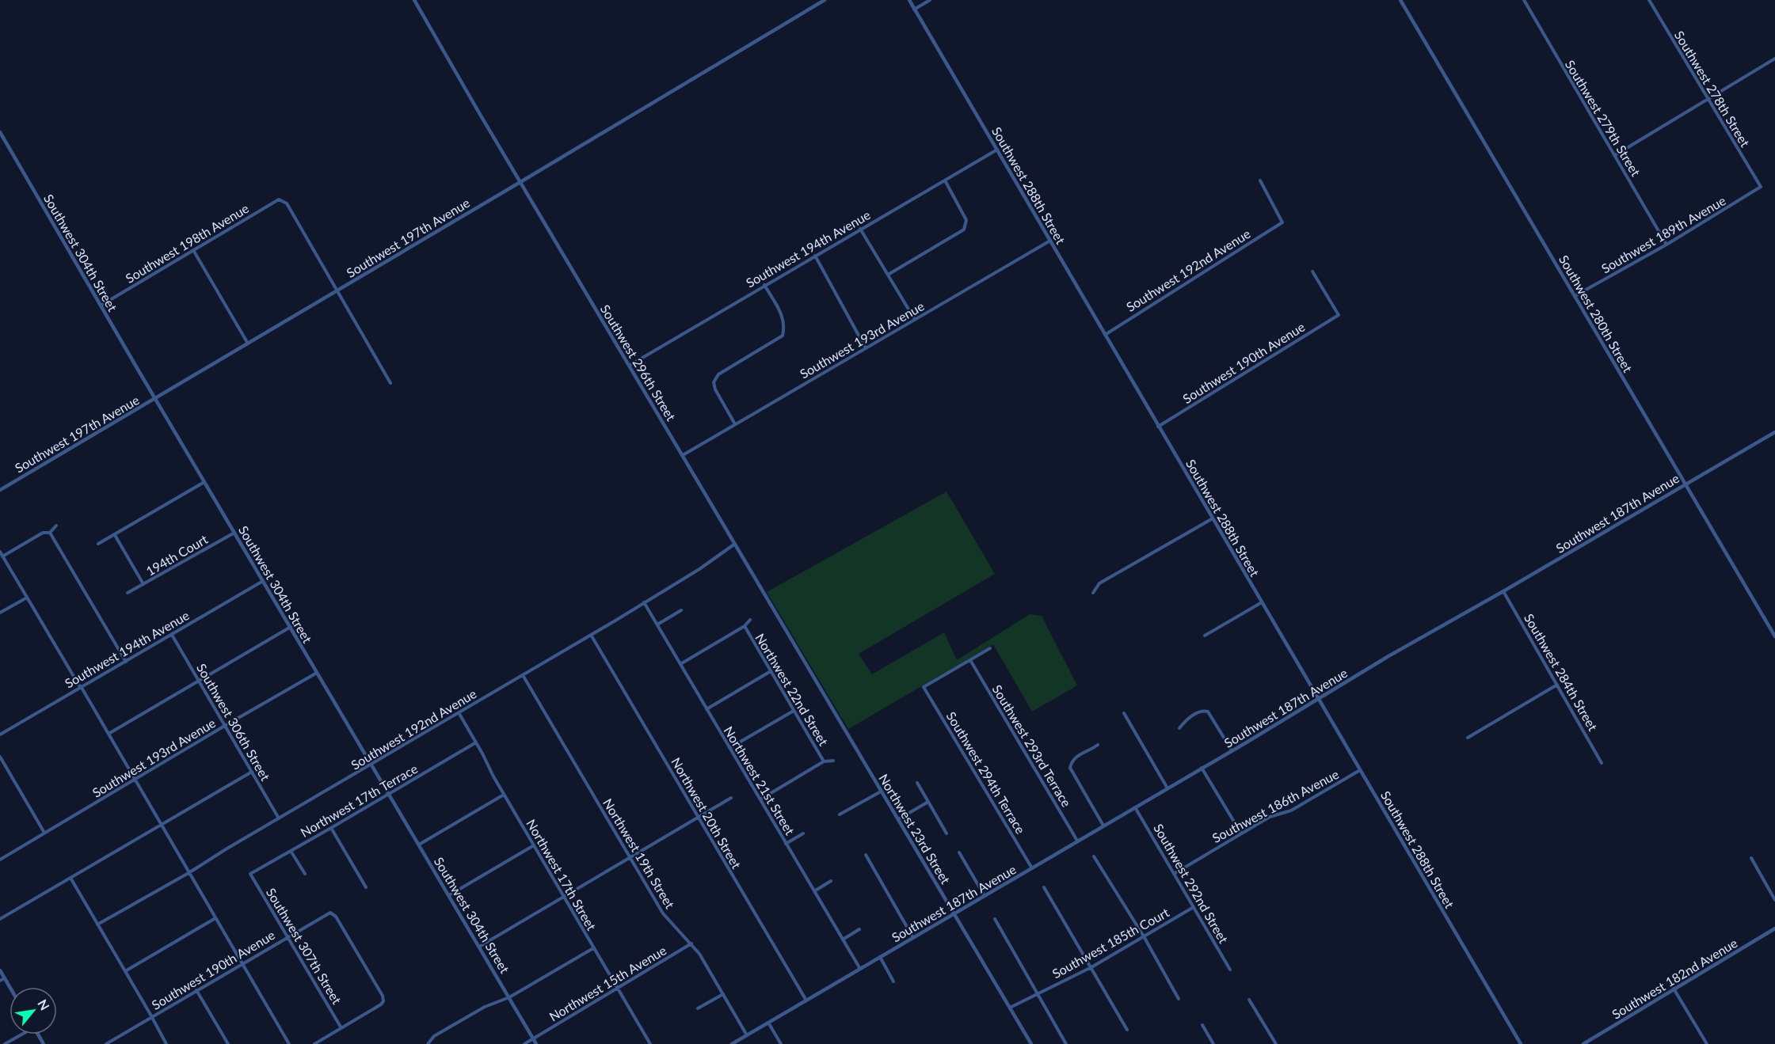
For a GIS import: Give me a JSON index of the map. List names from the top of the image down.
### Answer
{
  "streets": {
    "street": [
      "Southwest 278th Street",
      "Southwest 279th Street",
      "Southwest 288th Street",
      "Southwest 189th Avenue",
      "Southwest 197th Avenue",
      "Southwest 198th Avenue",
      "Southwest 194th Avenue",
      "Southwest 304th Street",
      "Southwest 192nd Avenue",
      "Southwest 280th Street",
      "Southwest 193rd Avenue",
      "Southwest 296th Street",
      "Southwest 190th Avenue",
      "Southwest 187th Avenue",
      "194th Court",
      "Southwest 284th Street",
      "Northwest 22nd Street",
      "Southwest 306th Street",
      "Southwest 293rd Terrace",
      "Southwest 294th Terrace",
      "Northwest 21st Street",
      "Northwest 17th Terrace",
      "Southwest 186th Avenue",
      "Northwest 20th Street",
      "Northwest 23rd Street",
      "Northwest 19th Street",
      "Northwest 17th Street",
      "Southwest 292nd Street",
      "Southwest 185th Court",
      "Southwest 307th Street",
      "Southwest 182nd Avenue",
      "Northwest 15th Avenue"
    ]
  },
  "crossings": [
    ["Southwest 278th Street", "Southwest 189th Avenue"],
    ["Southwest 279th Street", "Southwest 189th Avenue"],
    ["Southwest 288th Street", "Southwest 194th Avenue"],
    ["Southwest 288th Street", "Southwest 192nd Avenue"],
    ["Southwest 288th Street", "Southwest 193rd Avenue"],
    ["Southwest 288th Street", "Southwest 190th Avenue"],
    ["Southwest 288th Street", "Southwest 187th Avenue"],
    ["Southwest 288th Street", "Southwest 186th Avenue"],
    ["Southwest 189th Avenue", "Southwest 280th Street"],
    ["Southwest 197th Avenue", "Southwest 198th Avenue"],
    ["Southwest 197th Avenue", "Southwest 304th Street"],
    ["Southwest 197th Avenue", "Southwest 296th Street"],
    ["Southwest 198th Avenue", "Southwest 304th Street"],
    ["Southwest 194th Avenue", "Southwest 304th Street"],
    ["Southwest 194th Avenue", "Southwest 296th Street"],
    ["Southwest 194th Avenue", "Southwest 306th Street"],
    ["Southwest 304th Street", "Southwest 192nd Avenue"],
    ["Southwest 304th Street", "Southwest 193rd Avenue"],
    ["Southwest 304th Street", "194th Court"],
    ["Southwest 304th Street", "Northwest 17th Terrace"],
    ["Southwest 304th Street", "Northwest 15th Avenue"],
    ["Southwest 192nd Avenue", "Southwest 296th Street"],
    ["Southwest 192nd Avenue", "Southwest 306th Street"],
    ["Southwest 192nd Avenue", "Northwest 21st Street"],
    ["Southwest 192nd Avenue", "Northwest 20th Street"],
    ["Southwest 192nd Avenue", "Northwest 19th Street"],
    ["Southwest 192nd Avenue", "Northwest 17th Street"],
    ["Southwest 280th Street", "Southwest 187th Avenue"],
    ["Southwest 193rd Avenue", "Southwest 296th Street"],
    ["Southwest 193rd Avenue", "Southwest 306th Street"],
    ["Southwest 296th Street", "Northwest 23rd Street"],
    ["Southwest 190th Avenue", "Southwest 307th Street"],
    ["Southwest 187th Avenue", "Southwest 284th Street"],
    ["Southwest 187th Avenue", "Southwest 293rd Terrace"],
    ["Southwest 187th Avenue", "Southwest 294th Terrace"],
    ["Southwest 187th Avenue", "Northwest 21st Street"],
    ["Southwest 187th Avenue", "Northwest 20th Street"],
    ["Southwest 187th Avenue", "Northwest 23rd Street"],
    ["Southwest 187th Avenue", "Northwest 19th Street"],
    ["Southwest 187th Avenue", "Southwest 292nd Street"],
    ["Southwest 293rd Terrace", "Southwest 294th Terrace"],
    ["Northwest 17th Terrace", "Northwest 17th Street"],
    ["Northwest 17th Terrace", "Southwest 307th Street"],
    ["Southwest 186th Avenue", "Southwest 292nd Street"],
    ["Northwest 23rd Street", "Southwest 185th Court"],
    ["Northwest 19th Street", "Northwest 15th Avenue"],
    ["Northwest 17th Street", "Northwest 15th Avenue"],
    ["Southwest 292nd Street", "Southwest 185th Court"]
  ],
  "north": "top right"
}
